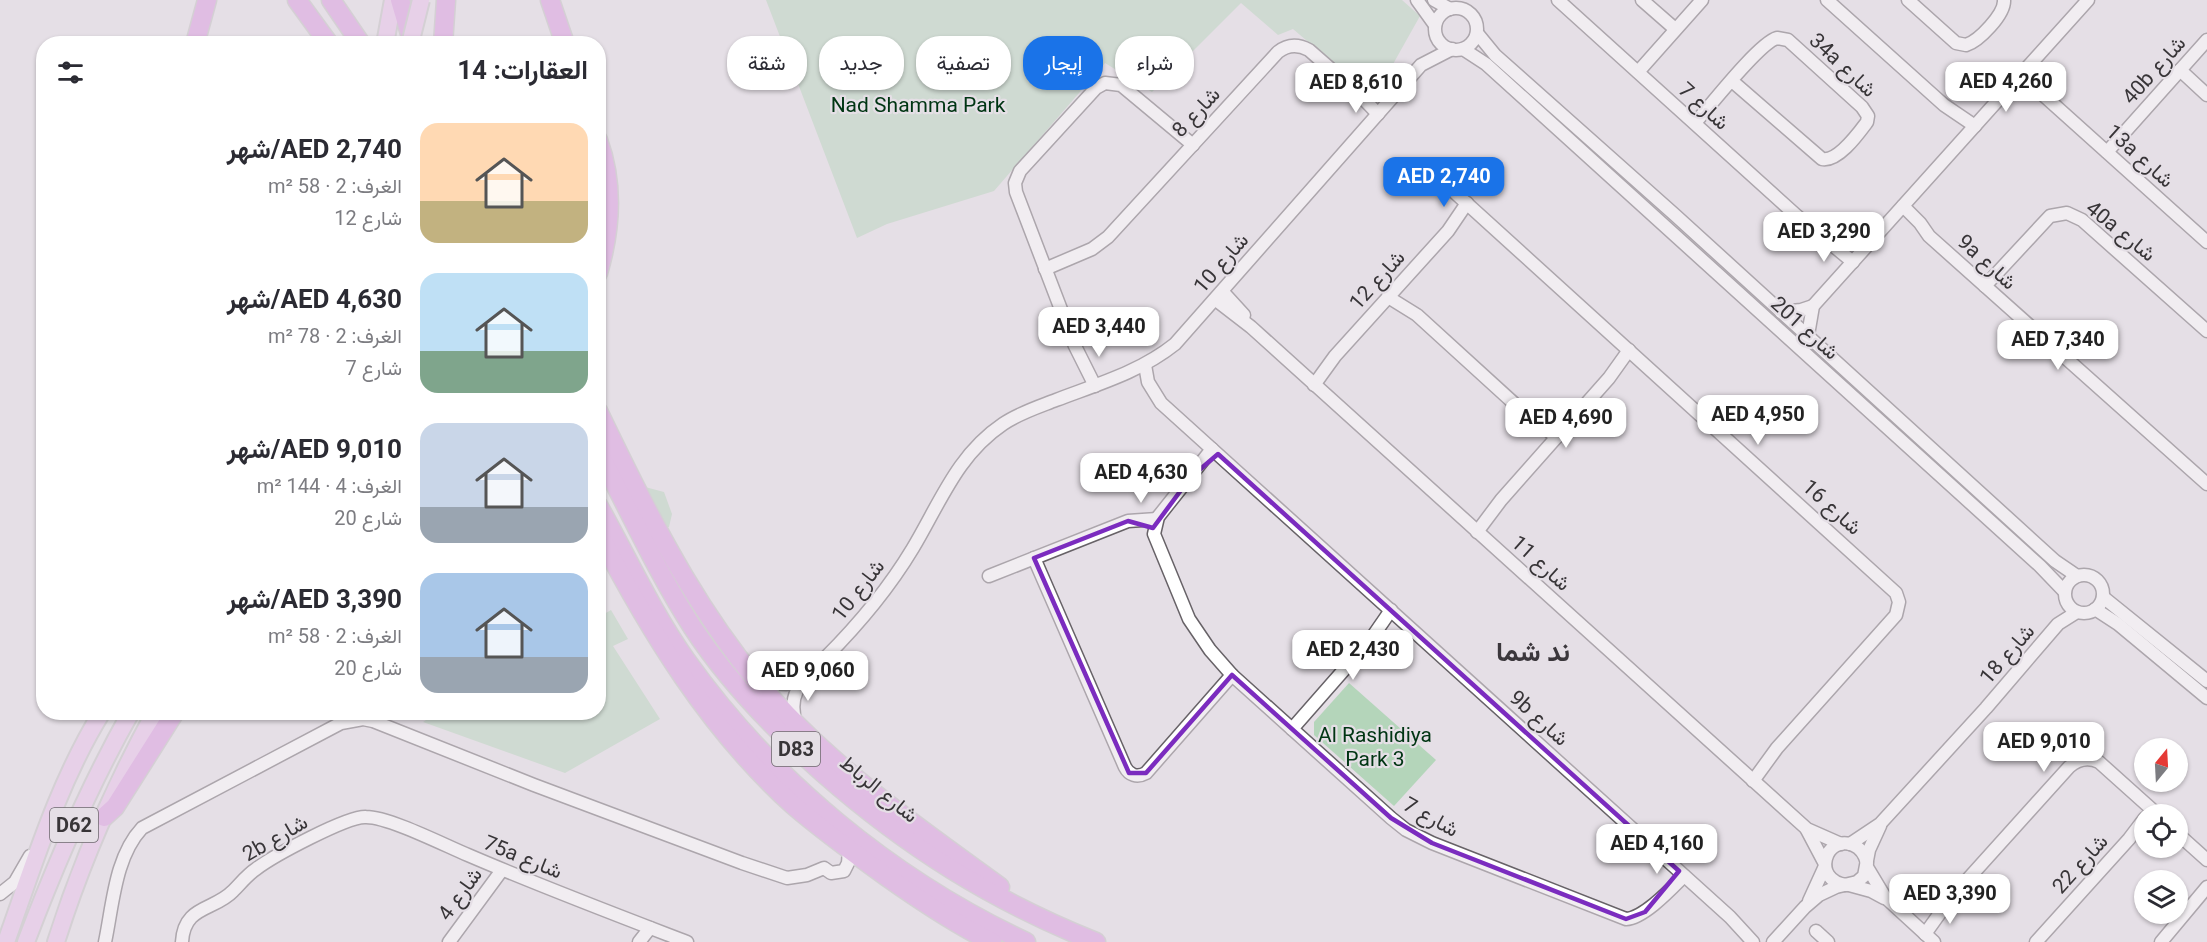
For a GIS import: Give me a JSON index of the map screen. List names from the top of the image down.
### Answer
{
  "streets": {
    "highway": ["D83", "شارع الرباط"],
    "main road": ["D62"],
    "street": [
      "34a شارع",
      "40b شارع",
      "شارع 7",
      "شارع 8",
      "13a شارع",
      "40a شارع",
      "9a شارع",
      "شارع 10",
      "شارع 12",
      "شارع 201",
      "شارع 16",
      "شارع 11",
      "شارع 18",
      "9b شارع",
      "2b شارع",
      "75a شارع",
      "شارع 22",
      "شارع 4"
    ]
  },
  "crossings": [
    ["34a شارع", "شارع 7"],
    ["40b شارع", "13a شارع"],
    ["شارع 7", "9b شارع"],
    ["شارع 8", "شارع 10"],
    ["40a شارع", "9a شارع"],
    ["شارع 10", "شارع 201"],
    ["شارع 10", "شارع 11"],
    ["شارع 10", "9b شارع"],
    ["شارع 12", "شارع 16"],
    ["شارع 12", "شارع 11"],
    ["شارع 201", "شارع 18"],
    ["شارع 16", "شارع 11"],
    ["شارع 11", "شارع 18"],
    ["2b شارع", "75a شارع"],
    ["75a شارع", "شارع 4"]
  ],
  "districts": ["ند شما"],
  "parks": ["Nad Shamma Park", "Al Rashidiya Park 3"],
  "north": "top",
  "page": {
    "chip": [
      "شراء",
      "إيجار",
      "تصفية",
      "جديد",
      "شقة"
    ],
    "heading": "العقارات: 14",
    "price": [
      "AED 4,260",
      "AED 8,610",
      "AED 2,740",
      "AED 3,290",
      "AED 3,440",
      "AED 7,340",
      "AED 4,950",
      "AED 4,690",
      "AED 4,630",
      "AED 2,430",
      "AED 9,060",
      "AED 9,010",
      "AED 4,160",
      "AED 3,390"
    ],
    "list": [
      {
        "name": "AED 2,740/شهر",
        "note": "الغرف: 2 · 58 m² · شارع 12"
      },
      {
        "name": "AED 4,630/شهر",
        "note": "الغرف: 2 · 78 m² · شارع 7"
      },
      {
        "name": "AED 9,010/شهر",
        "note": "الغرف: 4 · 144 m² · شارع 20"
      },
      {
        "name": "AED 3,390/شهر",
        "note": "الغرف: 2 · 58 m² · شارع 20"
      }
    ]
  }
}
